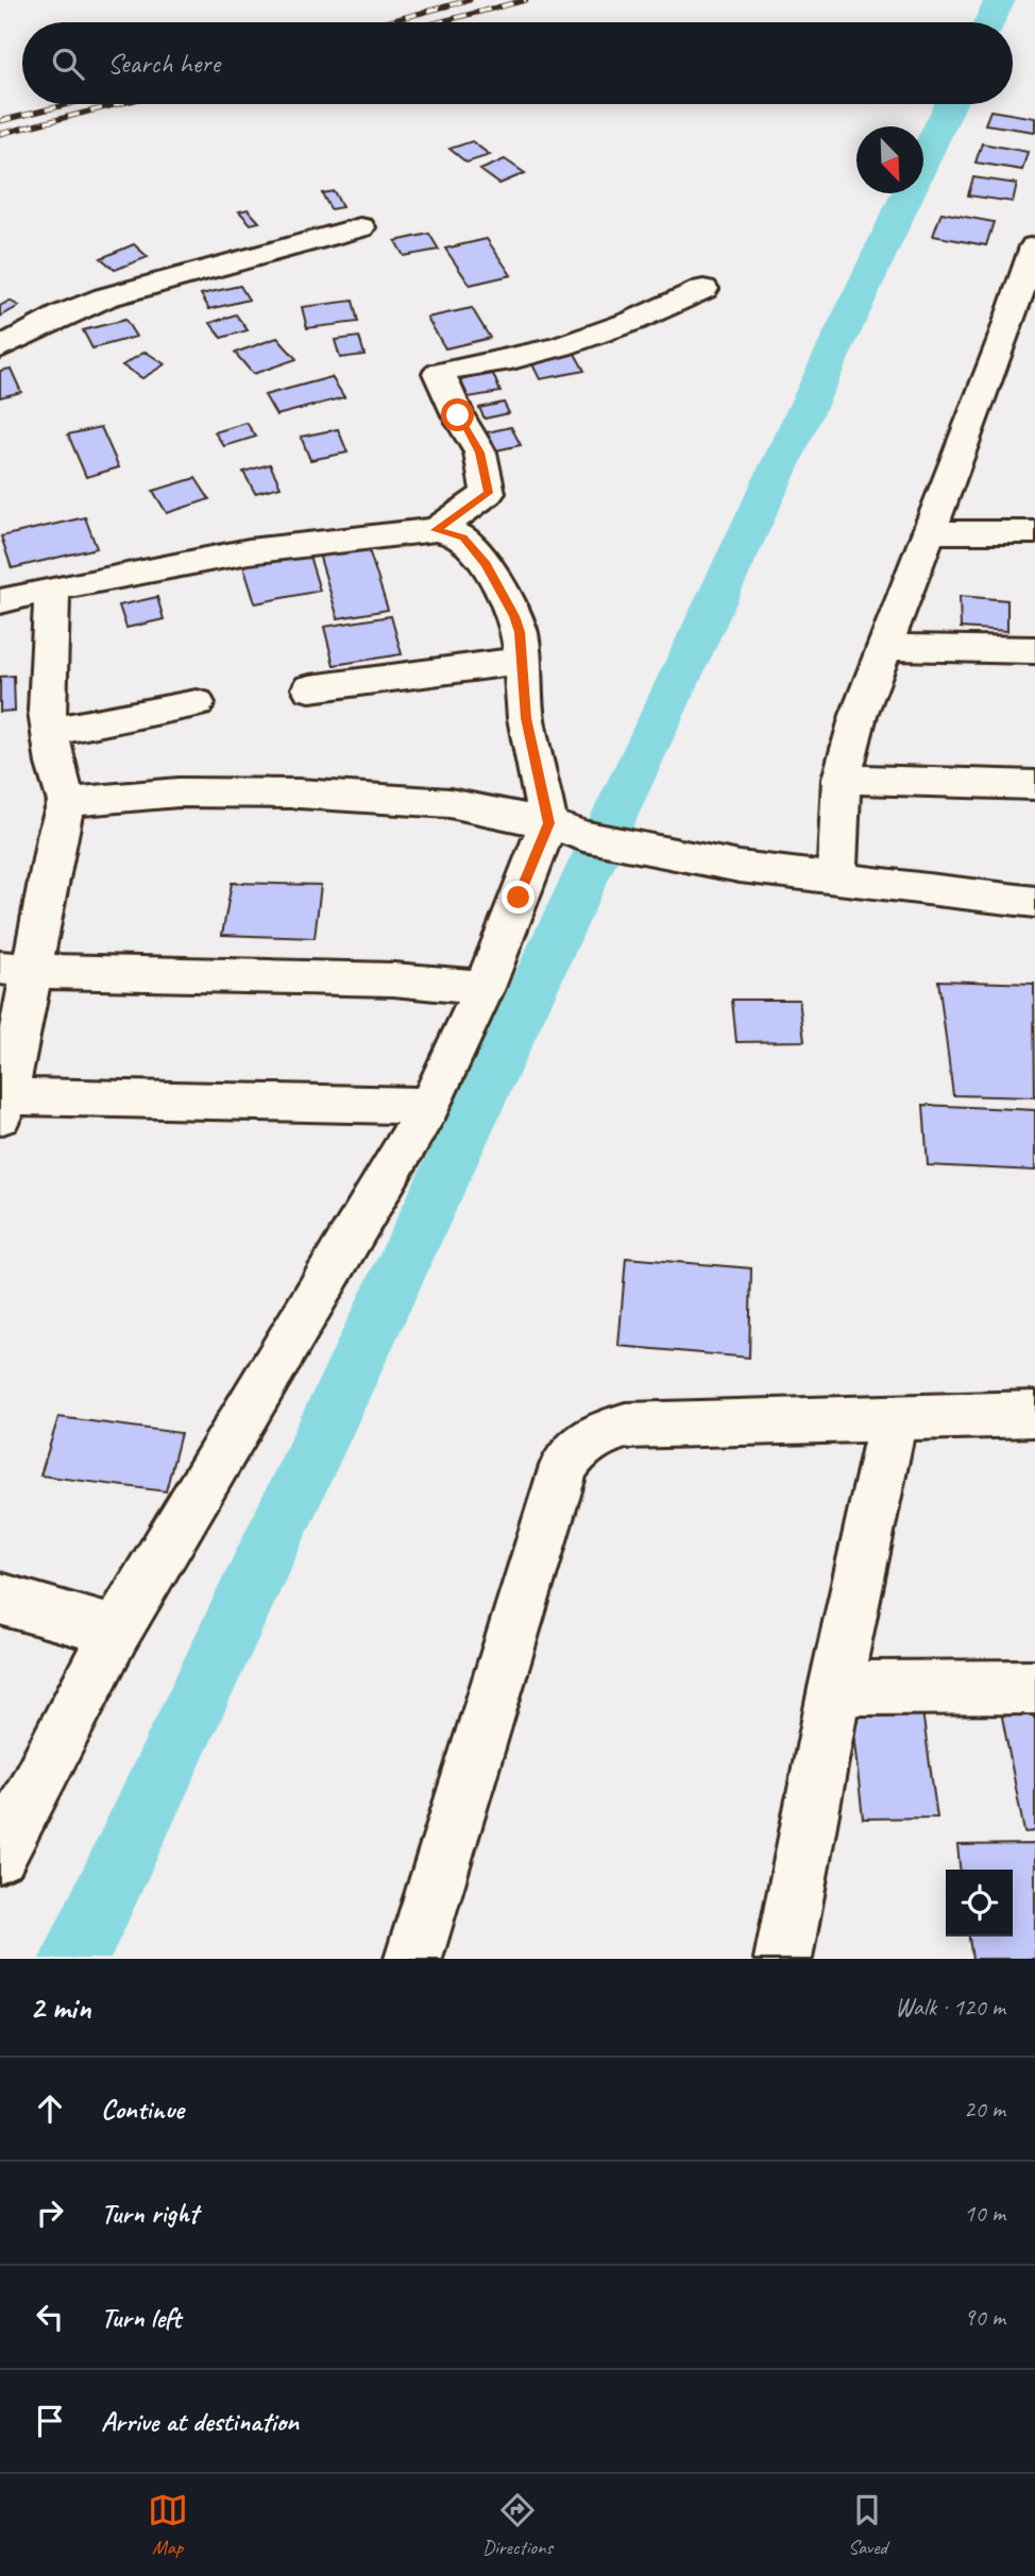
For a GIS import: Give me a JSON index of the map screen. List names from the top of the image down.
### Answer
{
  "north": "bottom right",
  "page": {
    "search": "Search here",
    "heading": ["2 min", "Walk · 120 m"],
    "list": [
      ["Continue", "20 m"],
      ["Turn right", "10 m"],
      ["Turn left", "90 m"],
      "Arrive at destination"
    ],
    "nav": ["Map", "Directions", "Saved"]
  }
}
